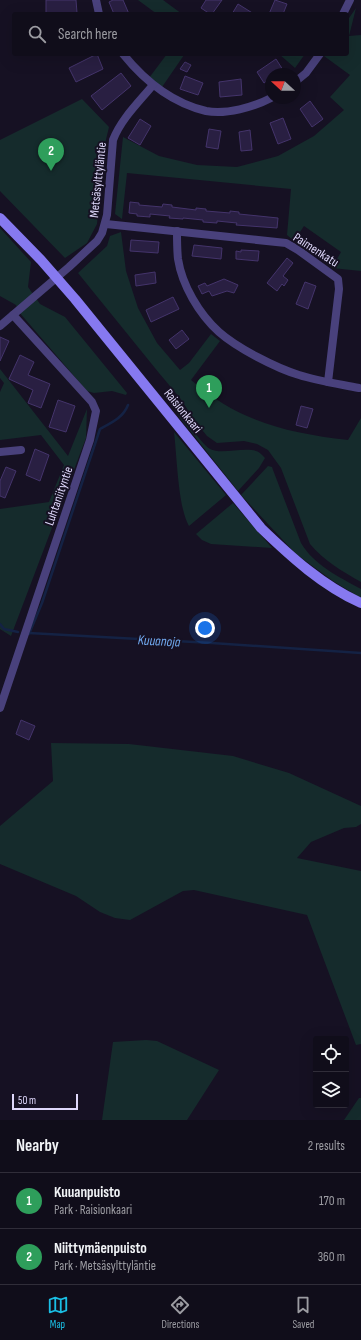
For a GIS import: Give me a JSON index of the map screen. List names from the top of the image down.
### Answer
{
  "streets": {
    "main road": ["Raisionkaari"],
    "street": ["Metsäsylttyläntie", "Paimenkatu", "Luhtaniityntie"]
  },
  "crossings": [
    ["Metsäsylttyläntie", "Paimenkatu"],
    ["Metsäsylttyläntie", "Raisionkaari"],
    ["Metsäsylttyläntie", "Luhtaniityntie"]
  ],
  "water": ["Kuuanoja"],
  "scale_bar": "50 m",
  "north": "left",
  "page": {
    "search": "Search here",
    "pins": ["2", "1"],
    "scale": "50 m",
    "heading": ["Nearby", "2 results"],
    "list": [
      {
        "mark": "1",
        "name": "Kuuanpuisto",
        "note": "Park · Raisionkaari",
        "value": "170 m"
      },
      {
        "mark": "2",
        "name": "Niittymäenpuisto",
        "note": "Park · Metsäsylttyläntie",
        "value": "360 m"
      }
    ],
    "nav": ["Map", "Directions", "Saved"]
  }
}
